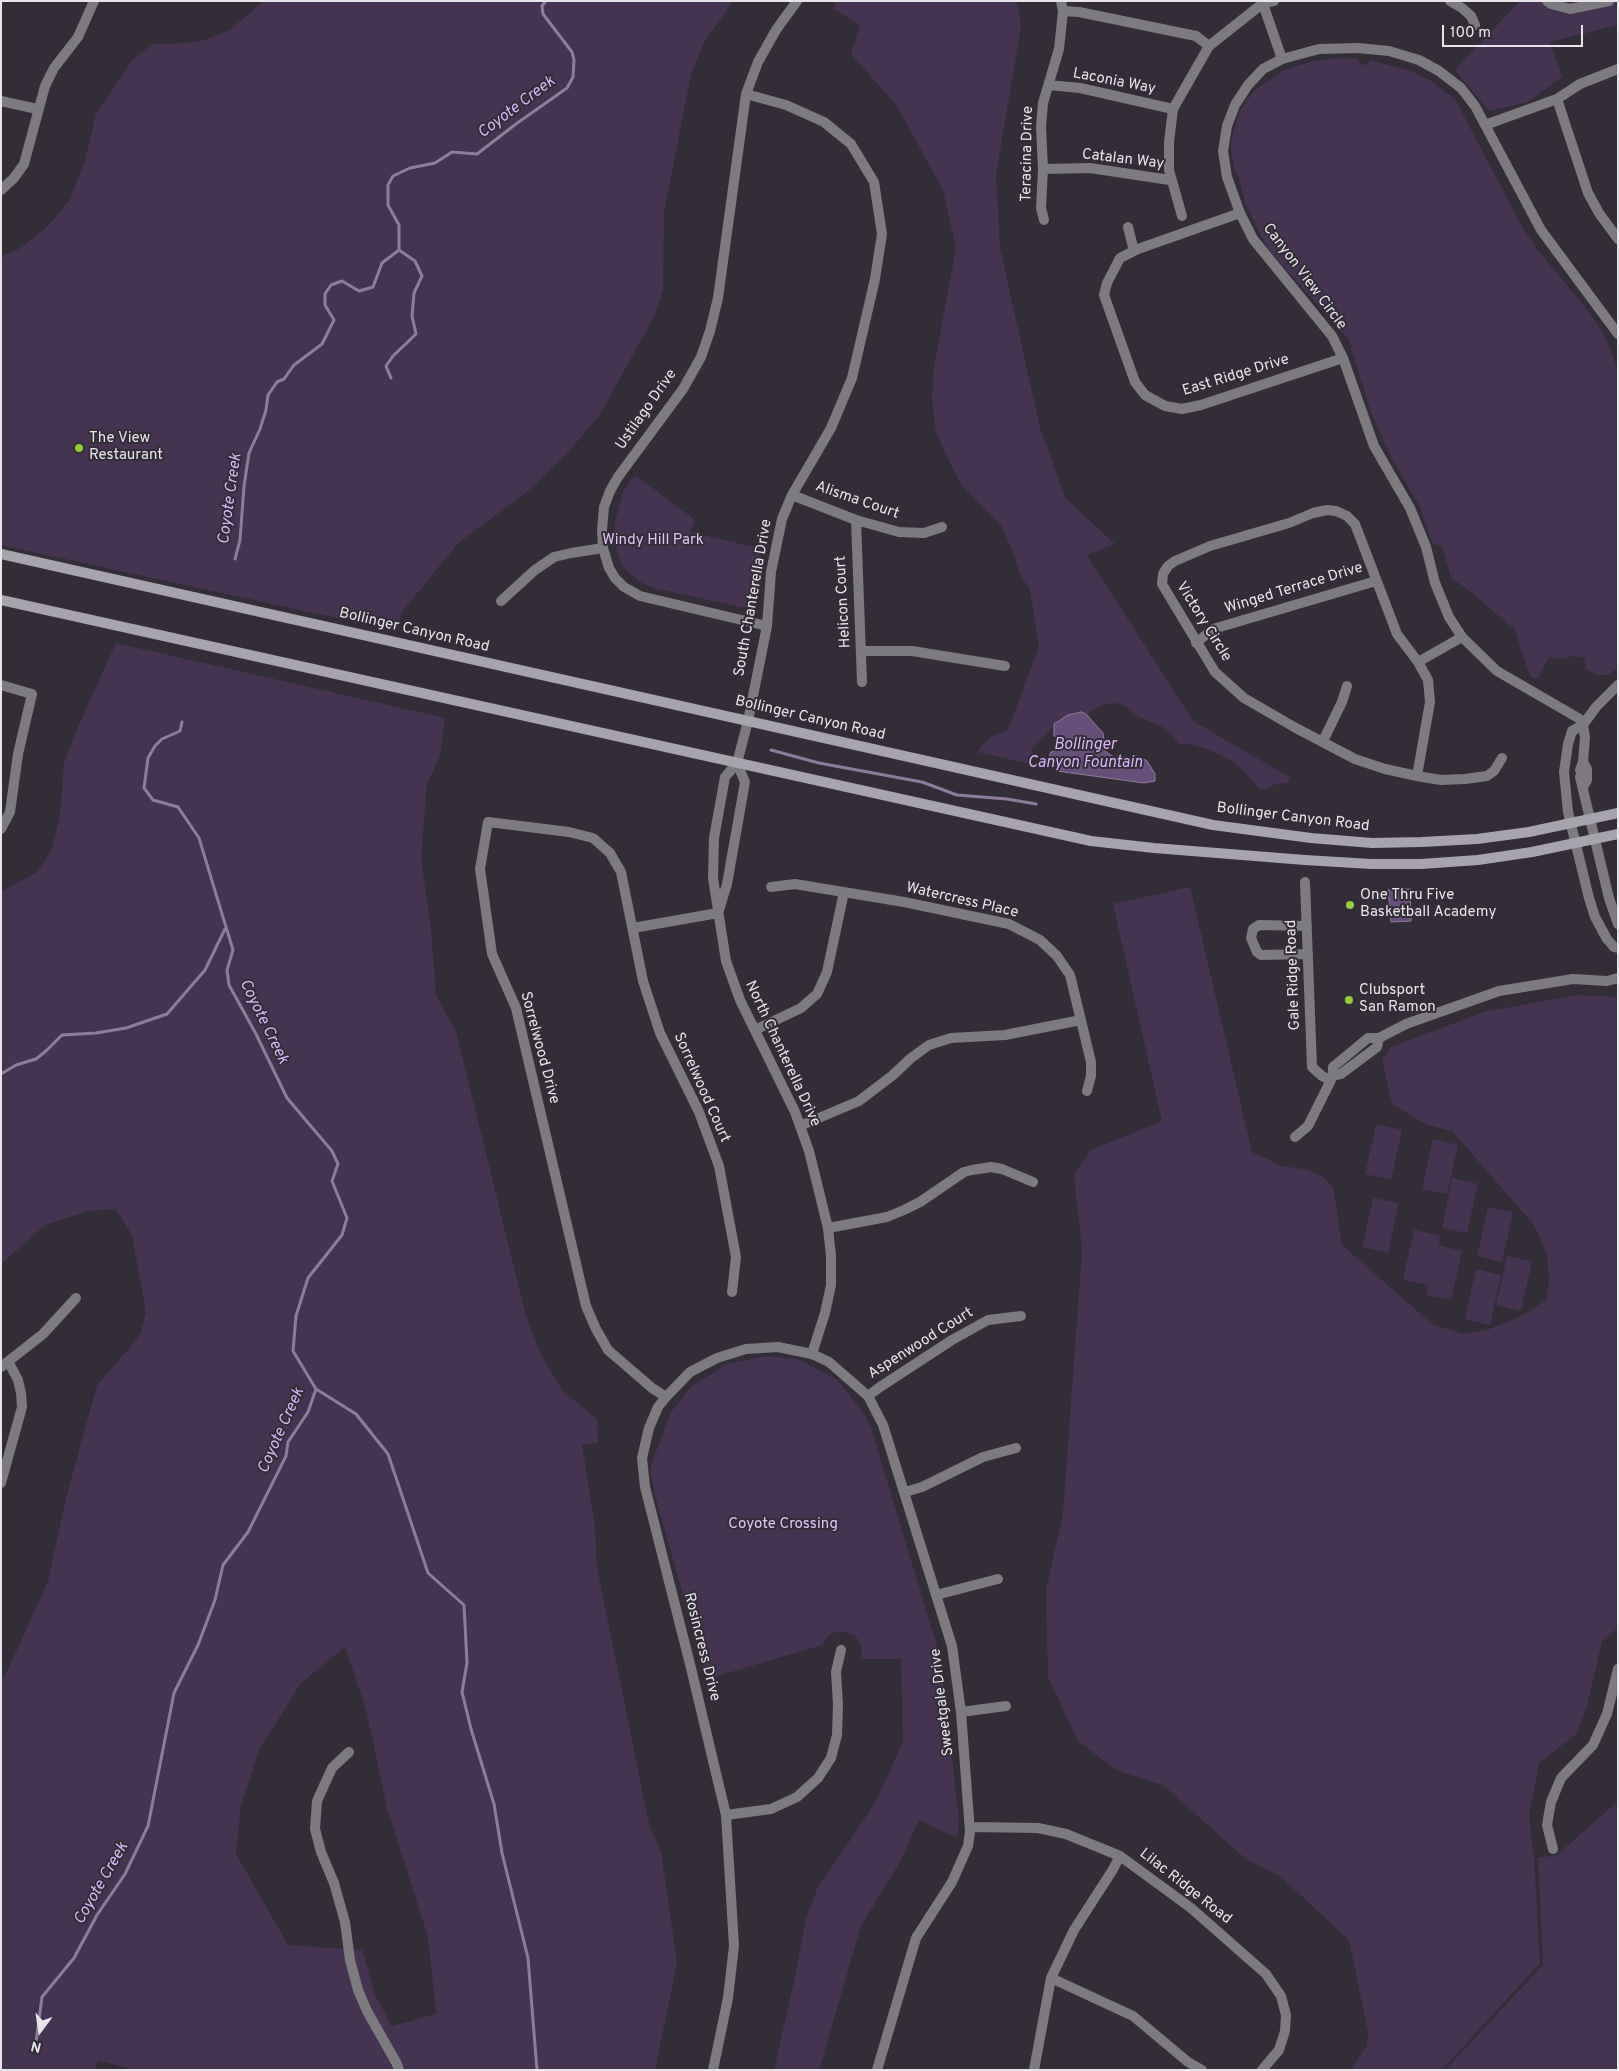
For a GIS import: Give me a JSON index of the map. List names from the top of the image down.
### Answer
{
  "streets": {
    "main road": ["Bollinger Canyon Road"],
    "street": [
      "Laconia Way",
      "Teracina Drive",
      "Catalan Way",
      "Canyon View Circle",
      "East Ridge Drive",
      "Ustilago Drive",
      "Alisma Court",
      "Winged Terrace Drive",
      "South Chanterella Drive",
      "Helicon Court",
      "Victory Circle",
      "Watercress Place",
      "Gale Ridge Road",
      "Sorrelwood Drive",
      "North Chanterella Drive",
      "Sorrelwood Court",
      "Aspenwood Court",
      "Rosincress Drive",
      "Sweetgale Drive",
      "Lilac Ridge Road"
    ]
  },
  "crossings": [
    ["Laconia Way", "Teracina Drive"],
    ["Teracina Drive", "Catalan Way"],
    ["Canyon View Circle", "East Ridge Drive"],
    ["Ustilago Drive", "South Chanterella Drive"],
    ["Alisma Court", "South Chanterella Drive"],
    ["Alisma Court", "Helicon Court"],
    ["Winged Terrace Drive", "Victory Circle"],
    ["South Chanterella Drive", "Bollinger Canyon Road"],
    ["South Chanterella Drive", "North Chanterella Drive"],
    ["Bollinger Canyon Road", "North Chanterella Drive"],
    ["Sorrelwood Drive", "Sorrelwood Court"],
    ["Sorrelwood Drive", "Rosincress Drive"],
    ["North Chanterella Drive", "Rosincress Drive"],
    ["North Chanterella Drive", "Sweetgale Drive"],
    ["Aspenwood Court", "Sweetgale Drive"],
    ["Rosincress Drive", "Sweetgale Drive"],
    ["Sweetgale Drive", "Lilac Ridge Road"]
  ],
  "water": ["Coyote Creek", "Bollinger Canyon Fountain"],
  "parks": ["Windy Hill Park", "Coyote Crossing"],
  "places": ["The View Restaurant", "One Thru Five Basketball Academy", "Clubsport San Ramon"],
  "scale_bar": "100 m",
  "north": "bottom"
}
